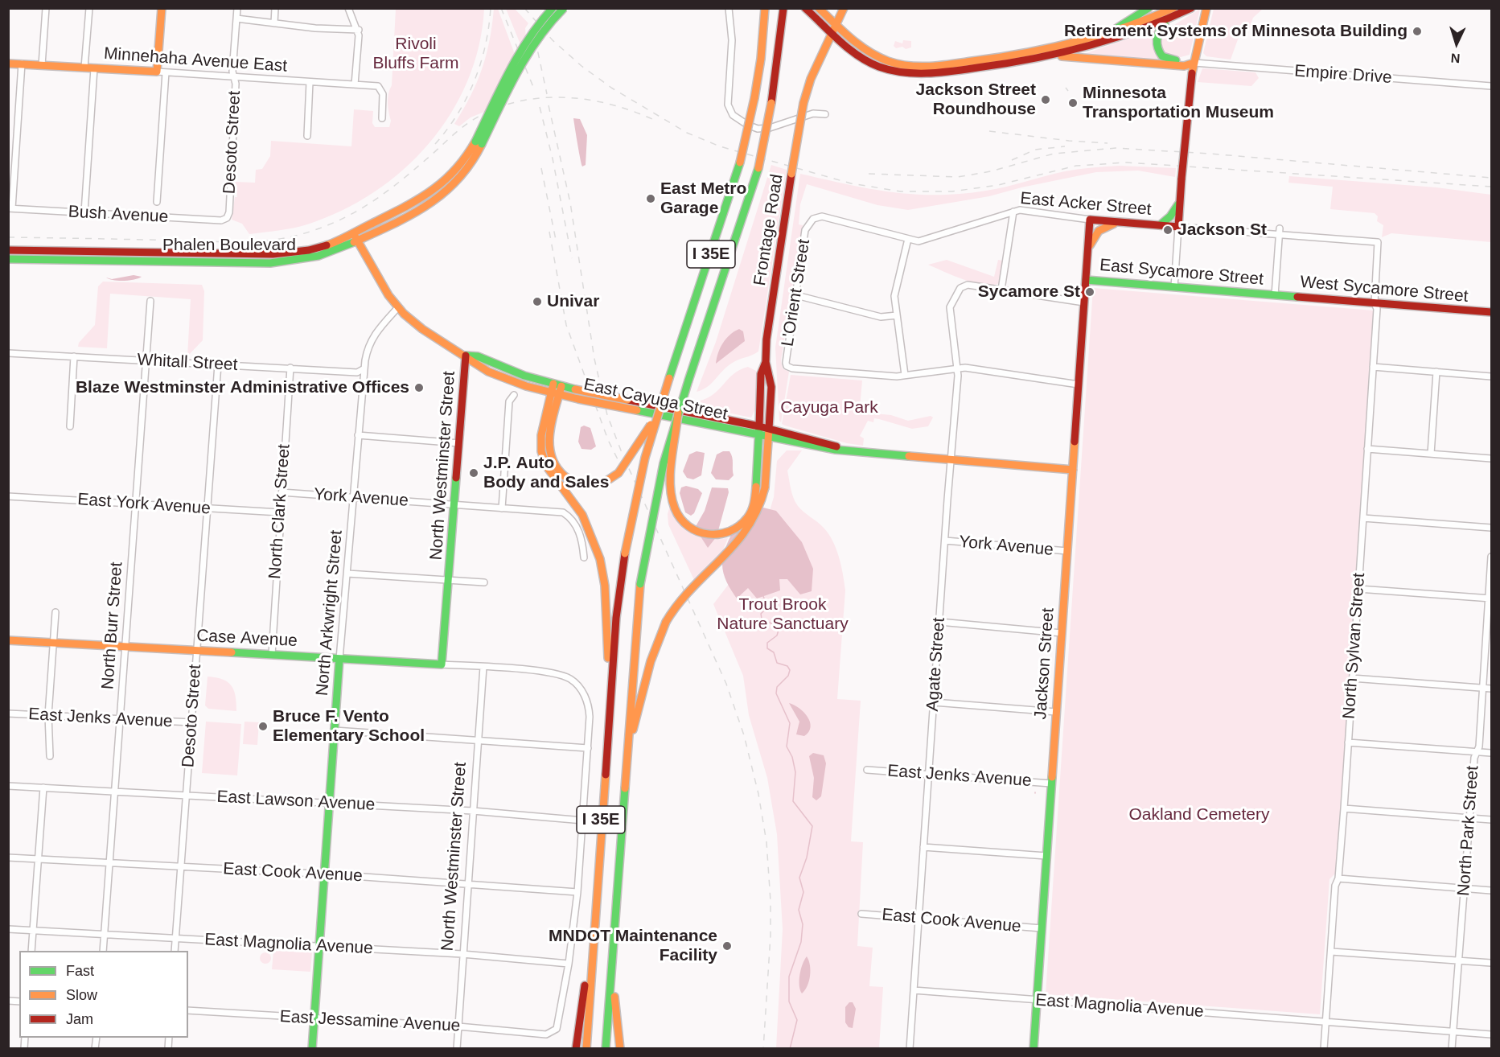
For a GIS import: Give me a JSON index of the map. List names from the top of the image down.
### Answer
{
  "streets": {
    "main road": [
      "Minnehaha Avenue East",
      "East Acker Street",
      "Frontage Road",
      "Phalen Boulevard",
      "I 35E",
      "East Sycamore Street",
      "West Sycamore Street",
      "East Cayuga Street",
      "North Westminster Street",
      "North Arkwright Street",
      "Case Avenue",
      "Jackson Street"
    ],
    "street": [
      "Empire Drive",
      "Desoto Street",
      "Bush Avenue",
      "L'Orient Street",
      "Whitall Street",
      "York Avenue",
      "East York Avenue",
      "North Clark Street",
      "North Burr Street",
      "North Sylvan Street",
      "Agate Street",
      "East Jenks Avenue",
      "East Lawson Avenue",
      "North Park Street",
      "East Cook Avenue",
      "East Magnolia Avenue",
      "East Jessamine Avenue"
    ]
  },
  "crossings": [
    ["Minnehaha Avenue East", "Desoto Street"],
    ["Desoto Street", "Bush Avenue"],
    ["Desoto Street", "Whitall Street"],
    ["Desoto Street", "East York Avenue"],
    ["Desoto Street", "Case Avenue"],
    ["Desoto Street", "East Jenks Avenue"],
    ["Desoto Street", "East Lawson Avenue"],
    ["Desoto Street", "East Cook Avenue"],
    ["Desoto Street", "East Magnolia Avenue"],
    ["East Acker Street", "L'Orient Street"],
    ["East Acker Street", "North Sylvan Street"],
    ["East Acker Street", "Jackson Street"],
    ["Frontage Road", "I 35E"],
    ["Frontage Road", "East Cayuga Street"],
    ["Phalen Boulevard", "East Cayuga Street"],
    ["East Sycamore Street", "West Sycamore Street"],
    ["East Sycamore Street", "Jackson Street"],
    ["West Sycamore Street", "North Sylvan Street"],
    ["Whitall Street", "North Clark Street"],
    ["Whitall Street", "North Arkwright Street"],
    ["Whitall Street", "North Burr Street"],
    ["East Cayuga Street", "North Westminster Street"],
    ["East Cayuga Street", "North Arkwright Street"],
    ["East Cayuga Street", "Jackson Street"],
    ["East Cayuga Street", "Agate Street"],
    ["North Westminster Street", "York Avenue"],
    ["North Westminster Street", "Case Avenue"],
    ["North Westminster Street", "East Lawson Avenue"],
    ["North Westminster Street", "East Cook Avenue"],
    ["North Westminster Street", "East Magnolia Avenue"],
    ["North Westminster Street", "East Jessamine Avenue"],
    ["York Avenue", "North Clark Street"],
    ["York Avenue", "North Arkwright Street"],
    ["York Avenue", "Jackson Street"],
    ["York Avenue", "Agate Street"],
    ["East York Avenue", "North Clark Street"],
    ["East York Avenue", "North Burr Street"],
    ["North Clark Street", "Case Avenue"],
    ["North Arkwright Street", "Case Avenue"],
    ["North Arkwright Street", "East Lawson Avenue"],
    ["North Arkwright Street", "East Cook Avenue"],
    ["North Arkwright Street", "East Magnolia Avenue"],
    ["North Arkwright Street", "East Jessamine Avenue"],
    ["North Burr Street", "Case Avenue"],
    ["North Burr Street", "East Jenks Avenue"],
    ["North Burr Street", "East Lawson Avenue"],
    ["North Burr Street", "East Cook Avenue"],
    ["North Burr Street", "East Magnolia Avenue"],
    ["North Sylvan Street", "East Magnolia Avenue"],
    ["Jackson Street", "East Jenks Avenue"],
    ["Jackson Street", "East Cook Avenue"],
    ["Jackson Street", "East Magnolia Avenue"],
    ["Agate Street", "East Jenks Avenue"],
    ["Agate Street", "East Cook Avenue"],
    ["Agate Street", "East Magnolia Avenue"],
    ["North Park Street", "East Magnolia Avenue"],
    ["East Magnolia Avenue", "East Jessamine Avenue"]
  ],
  "parks": [
    "Rivoli Bluffs Farm",
    "Cayuga Park",
    "Trout Brook Nature Sanctuary",
    "Oakland Cemetery"
  ],
  "places": [
    "Retirement Systems of Minnesota Building",
    "Jackson Street Roundhouse",
    "Minnesota Transportation Museum",
    "East Metro Garage",
    "Jackson St",
    "Sycamore St",
    "Univar",
    "Blaze Westminster Administrative Offices",
    "J.P. Auto Body and Sales",
    "Bruce F. Vento Elementary School",
    "MNDOT Maintenance Facility"
  ],
  "legend": ["Fast", "Slow", "Jam"],
  "north": "bottom"
}
